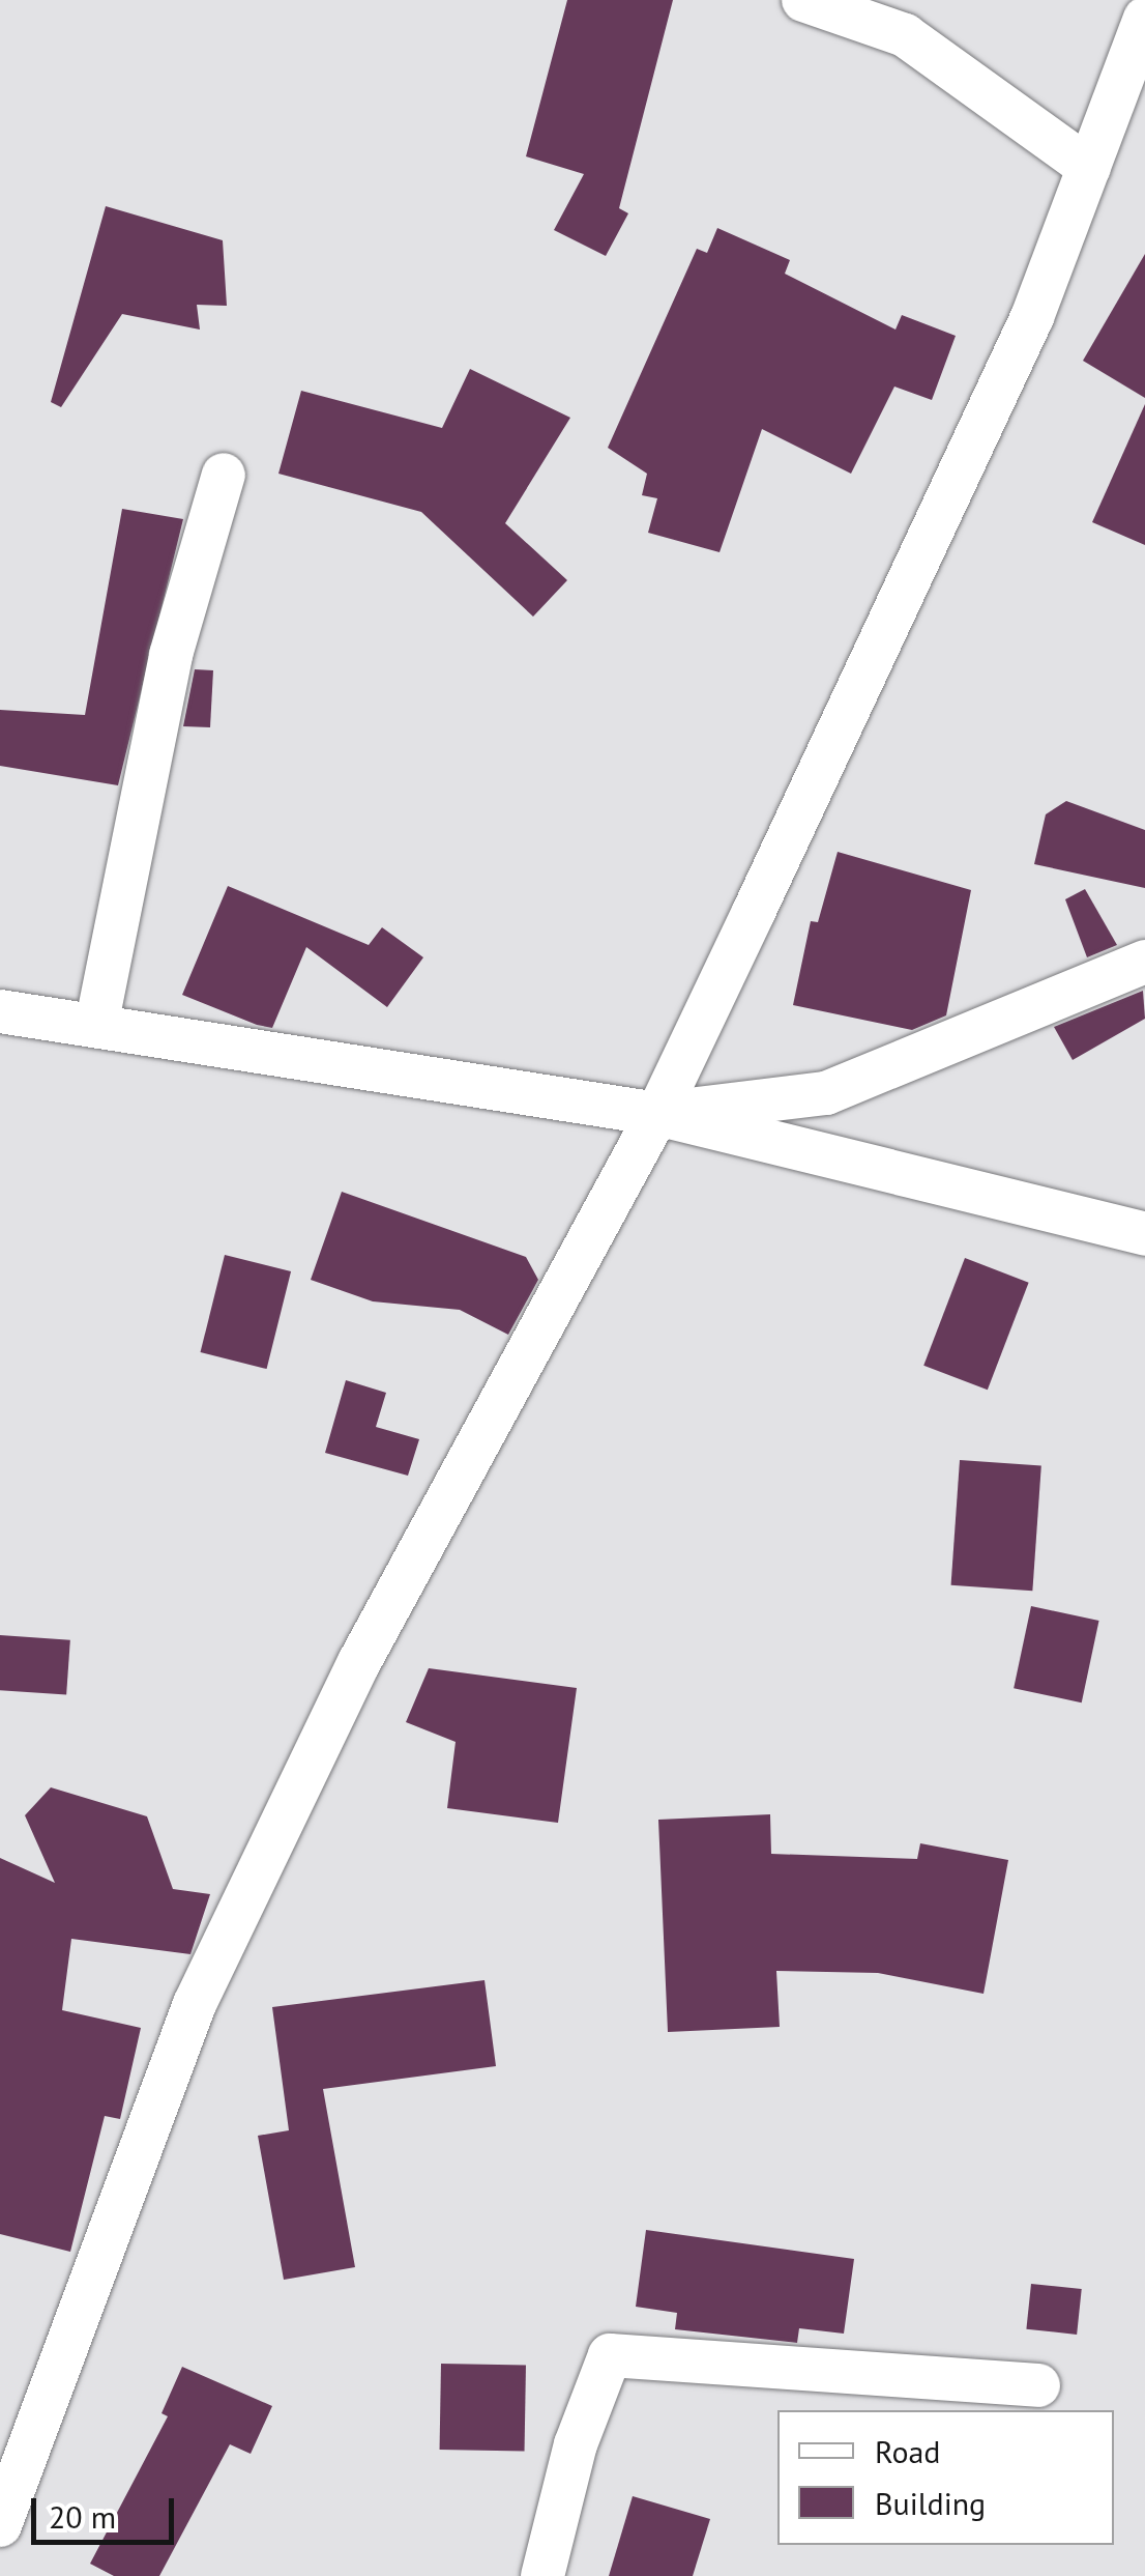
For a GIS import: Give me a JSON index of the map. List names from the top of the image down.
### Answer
{
  "legend": ["Road", "Building"],
  "scale_bar": "20 m"
}
